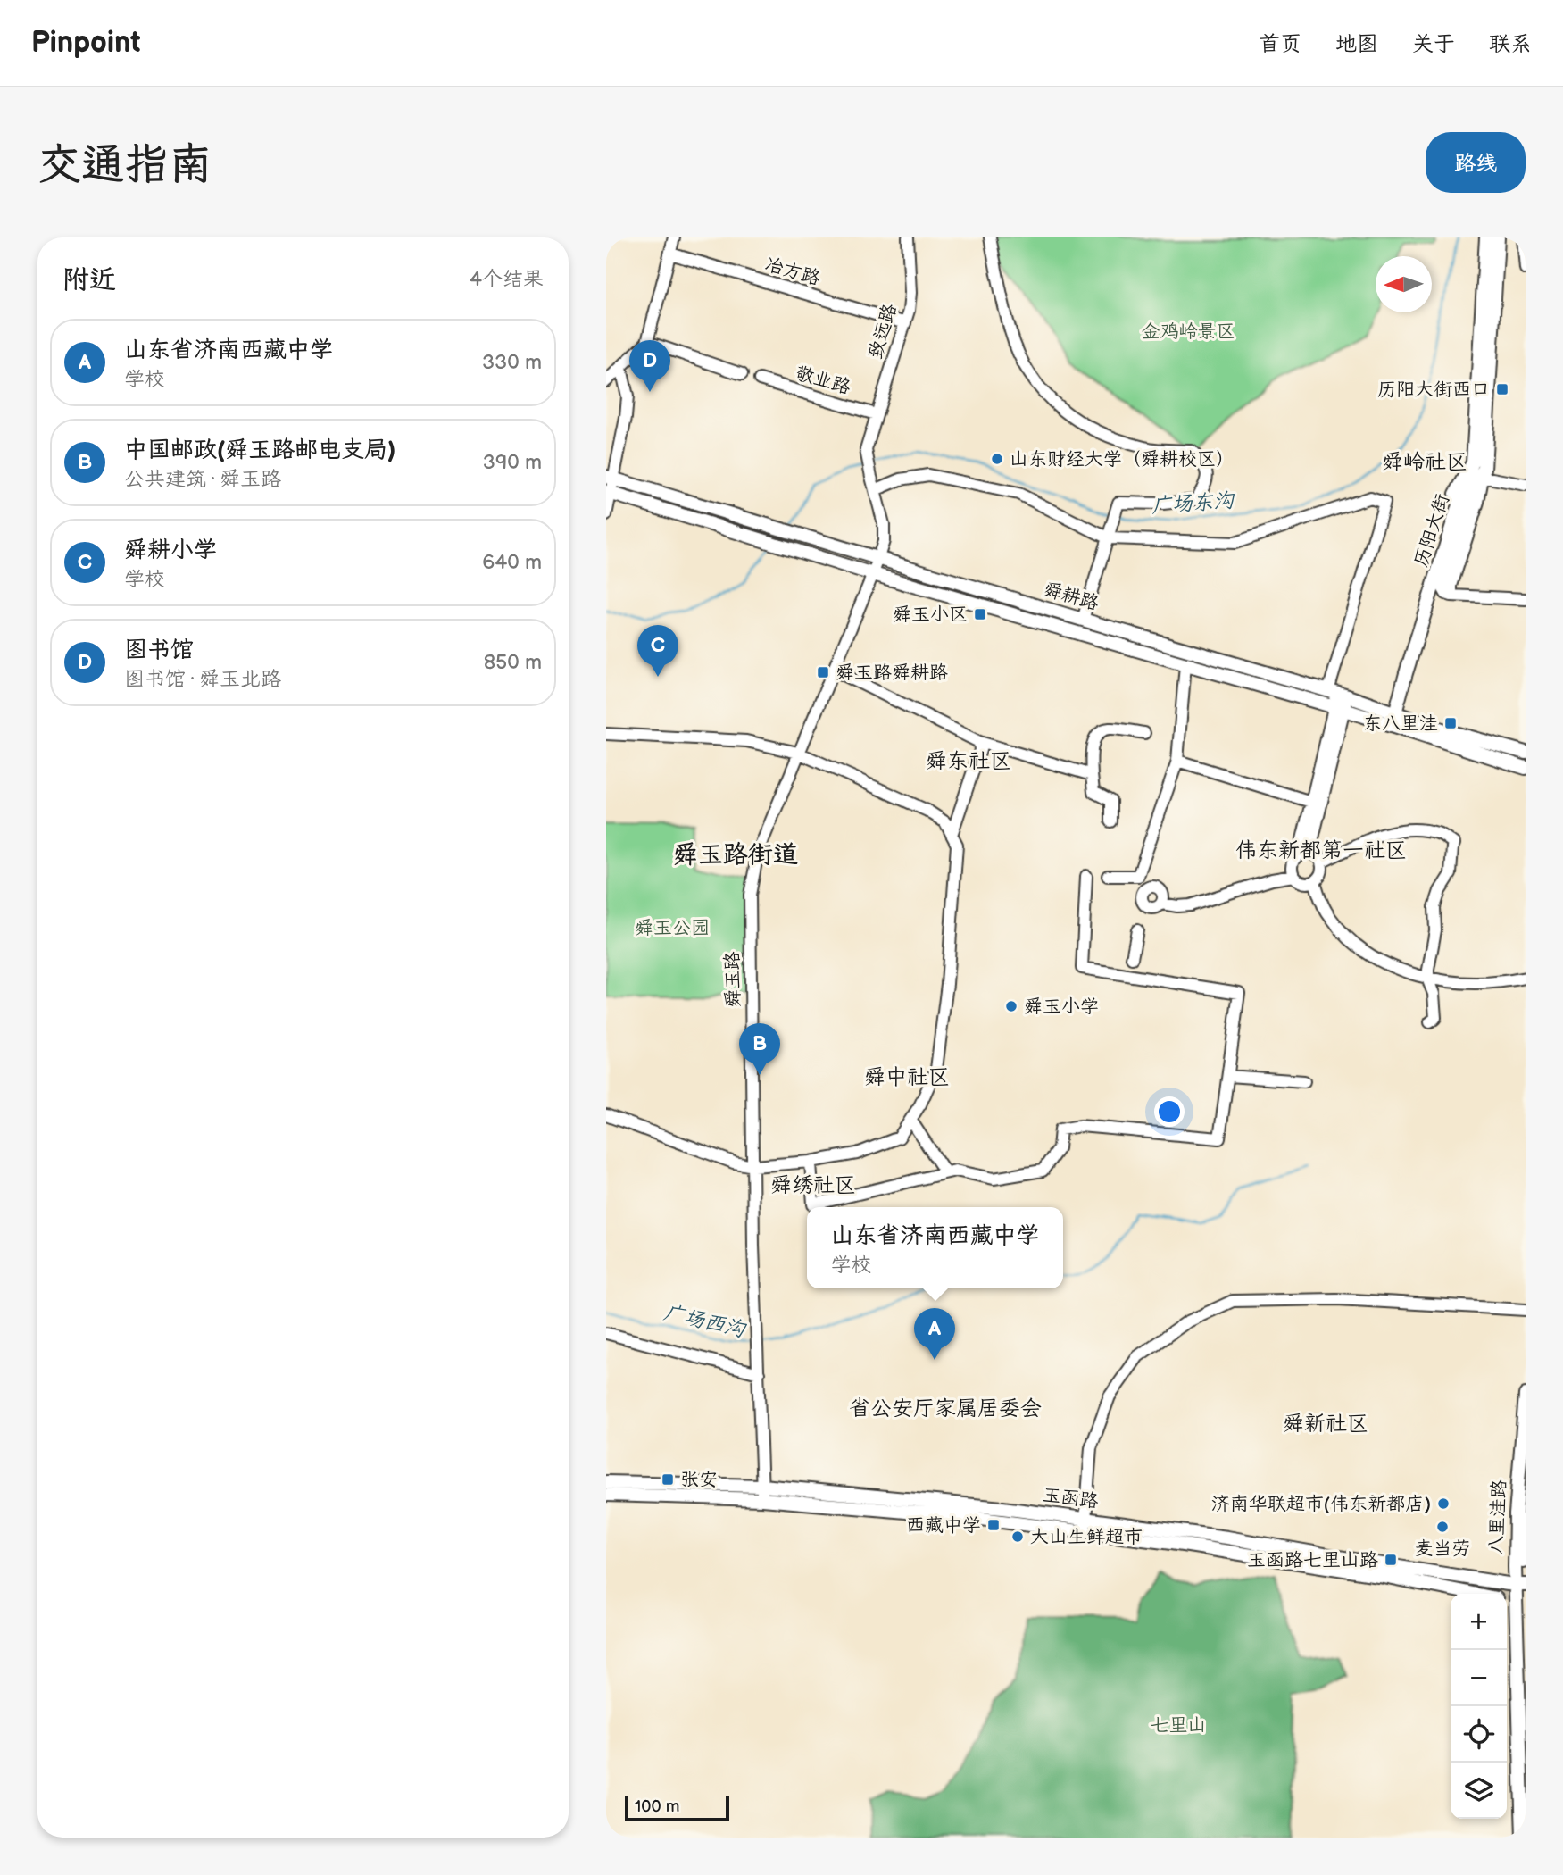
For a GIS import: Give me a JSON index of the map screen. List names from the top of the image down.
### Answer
{
  "streets": {
    "main road": [
      "历阳大街",
      "舜耕路",
      "玉函路",
      "八里洼路"
    ],
    "street": [
      "冶方路",
      "致远路",
      "敬业路",
      "舜玉路"
    ]
  },
  "crossings": [
    ["冶方路", "致远路"],
    ["致远路", "敬业路"],
    ["致远路", "舜玉路"],
    ["历阳大街", "舜耕路"],
    ["舜耕路", "舜玉路"],
    ["舜玉路", "玉函路"],
    ["玉函路", "八里洼路"]
  ],
  "districts": [
    "舜岭社区",
    "舜东社区",
    "伟东新都第一社区",
    "舜玉路街道",
    "舜中社区",
    "舜绣社区",
    "省公安厅家属居委会",
    "舜新社区"
  ],
  "water": ["广场东沟", "广场西沟"],
  "parks": ["金鸡岭景区", "舜玉公园", "七里山"],
  "places": {
    "transit": [
      "历阳大街西口",
      "舜玉小区",
      "舜玉路舜耕路",
      "东八里洼",
      "张安",
      "西藏中学",
      "玉函路七里山路"
    ],
    "other": [
      "山东财经大学（舜耕校区）",
      "舜玉小学",
      "济南华联超市(伟东新都店)",
      "麦当劳",
      "大山生鲜超市"
    ]
  },
  "scale_bar": "100 m",
  "north": "left",
  "page": {
    "header": "Pinpoint",
    "nav": [
      "首页",
      "地图",
      "关于",
      "联系"
    ],
    "buttons": "路线",
    "title": "交通指南",
    "heading": ["附近", "4个结果"],
    "list": [
      {
        "mark": "A",
        "name": "山东省济南西藏中学",
        "note": "学校",
        "value": "330 m"
      },
      {
        "mark": "B",
        "name": "中国邮政(舜玉路邮电支局)",
        "note": "公共建筑 · 舜玉路",
        "value": "390 m"
      },
      {
        "mark": "C",
        "name": "舜耕小学",
        "note": "学校",
        "value": "640 m"
      },
      {
        "mark": "D",
        "name": "图书馆",
        "note": "图书馆 · 舜玉北路",
        "value": "850 m"
      }
    ],
    "pins": [
      "D",
      "C",
      "B",
      "A"
    ],
    "popup": ["山东省济南西藏中学", "学校"],
    "map_buttons": ["+", "−"],
    "scale": "100 m"
  }
}
